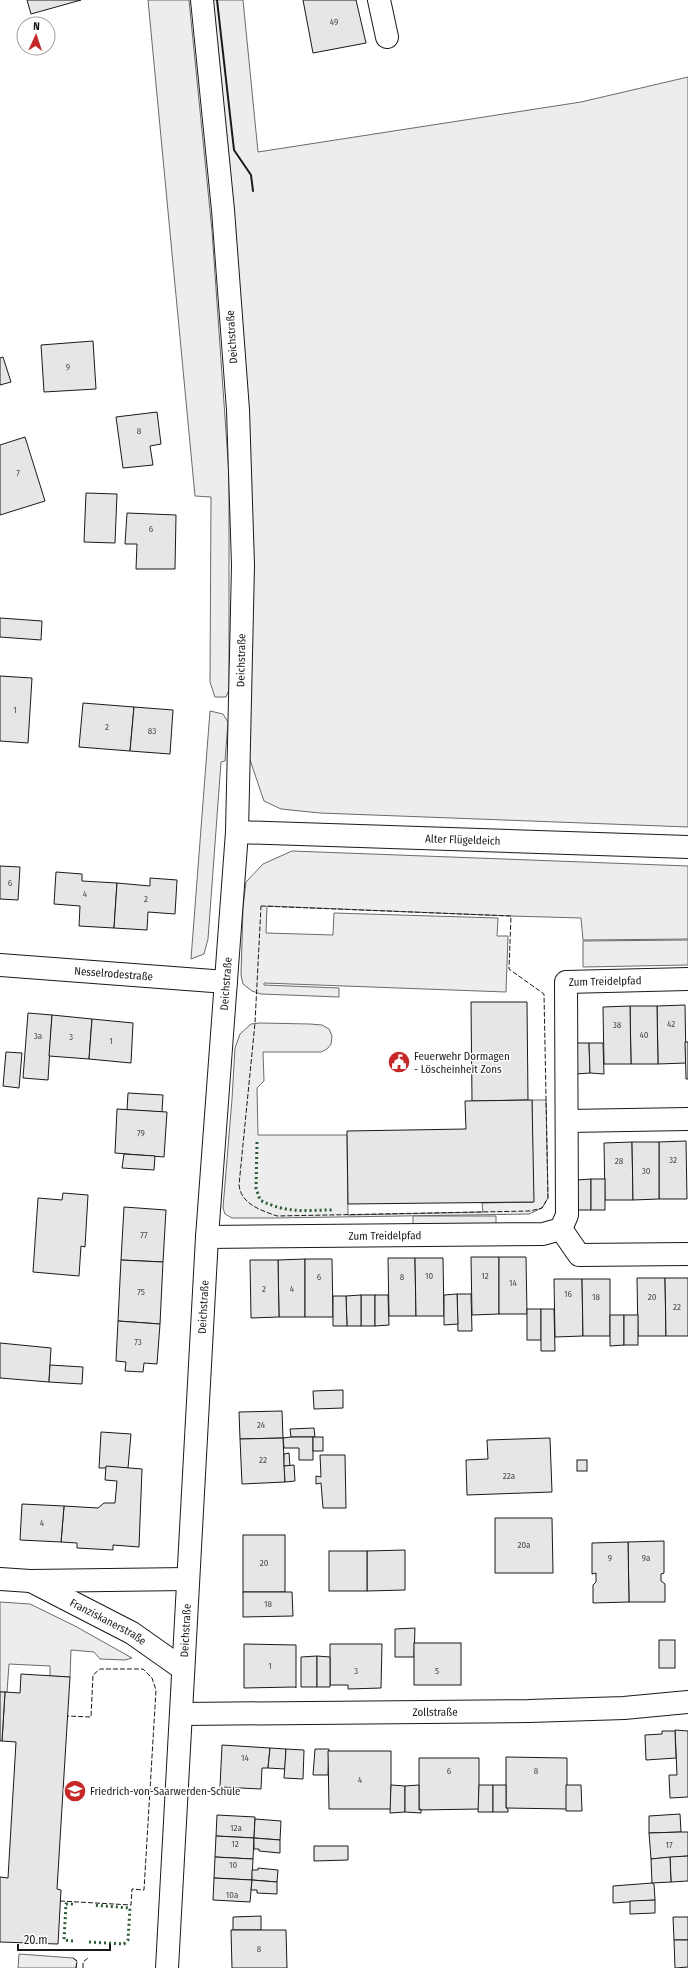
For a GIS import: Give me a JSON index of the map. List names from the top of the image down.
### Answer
{
  "streets": {
    "street": [
      "Deichstraße",
      "Alter Flügeldeich",
      "Nesselrodestraße",
      "Zum Treidelpfad",
      "Franziskanerstraße",
      "Zollstraße"
    ]
  },
  "crossings": [
    ["Deichstraße", "Alter Flügeldeich"],
    ["Deichstraße", "Nesselrodestraße"],
    ["Deichstraße", "Zum Treidelpfad"],
    ["Deichstraße", "Franziskanerstraße"],
    ["Deichstraße", "Zollstraße"]
  ],
  "places": {
    "public building": ["Feuerwehr Dormagen - Löscheinheit Zons"],
    "school or university": ["Friedrich-von-Saarwerden-Schule"]
  },
  "house_numbers": [
    "49",
    "9",
    "8",
    "7",
    "6",
    "1",
    "2",
    "83",
    "6",
    "4",
    "2",
    "42",
    "38",
    "40",
    "3a",
    "3",
    "1",
    "79",
    "32",
    "28",
    "30",
    "77",
    "10",
    "12",
    "6",
    "8",
    "14",
    "2",
    "4",
    "75",
    "16",
    "18",
    "20",
    "22",
    "73",
    "24",
    "22",
    "22a",
    "4",
    "20a",
    "9",
    "9a",
    "20",
    "18",
    "1",
    "3",
    "5",
    "14",
    "6",
    "8",
    "4",
    "12a",
    "12",
    "17",
    "10",
    "10a",
    "8"
  ],
  "scale_bar": "20 m",
  "north": "top"
}
